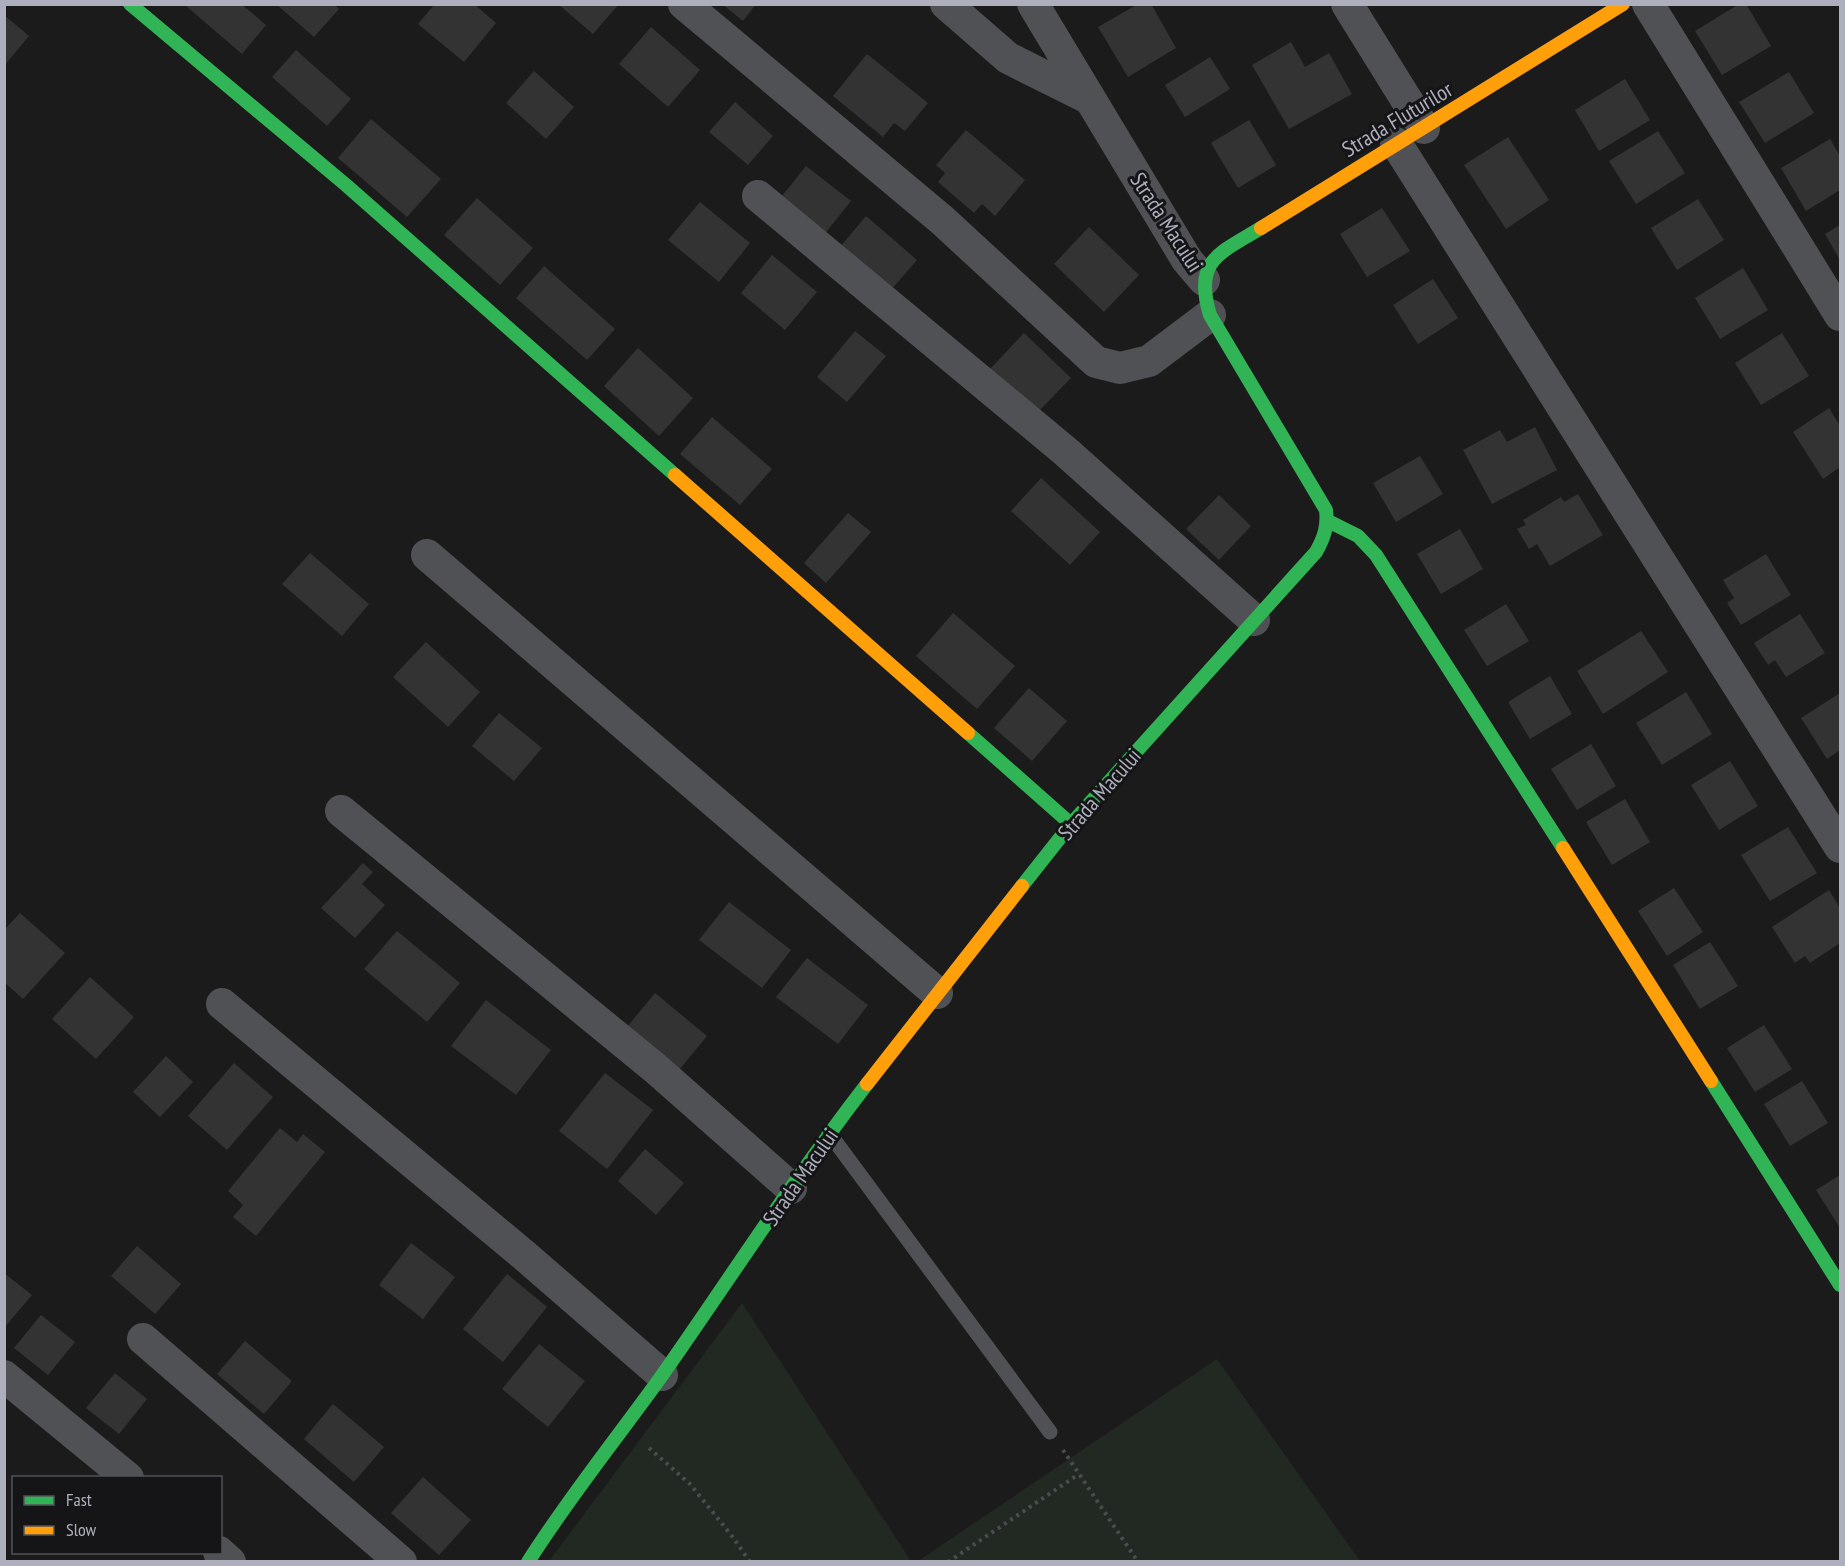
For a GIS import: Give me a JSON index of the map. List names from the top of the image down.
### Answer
{
  "streets": {
    "street": ["Strada Fluturilor", "Strada Macului"]
  },
  "crossings": [
    ["Strada Fluturilor", "Strada Macului"]
  ],
  "legend": ["Fast", "Slow"]
}
